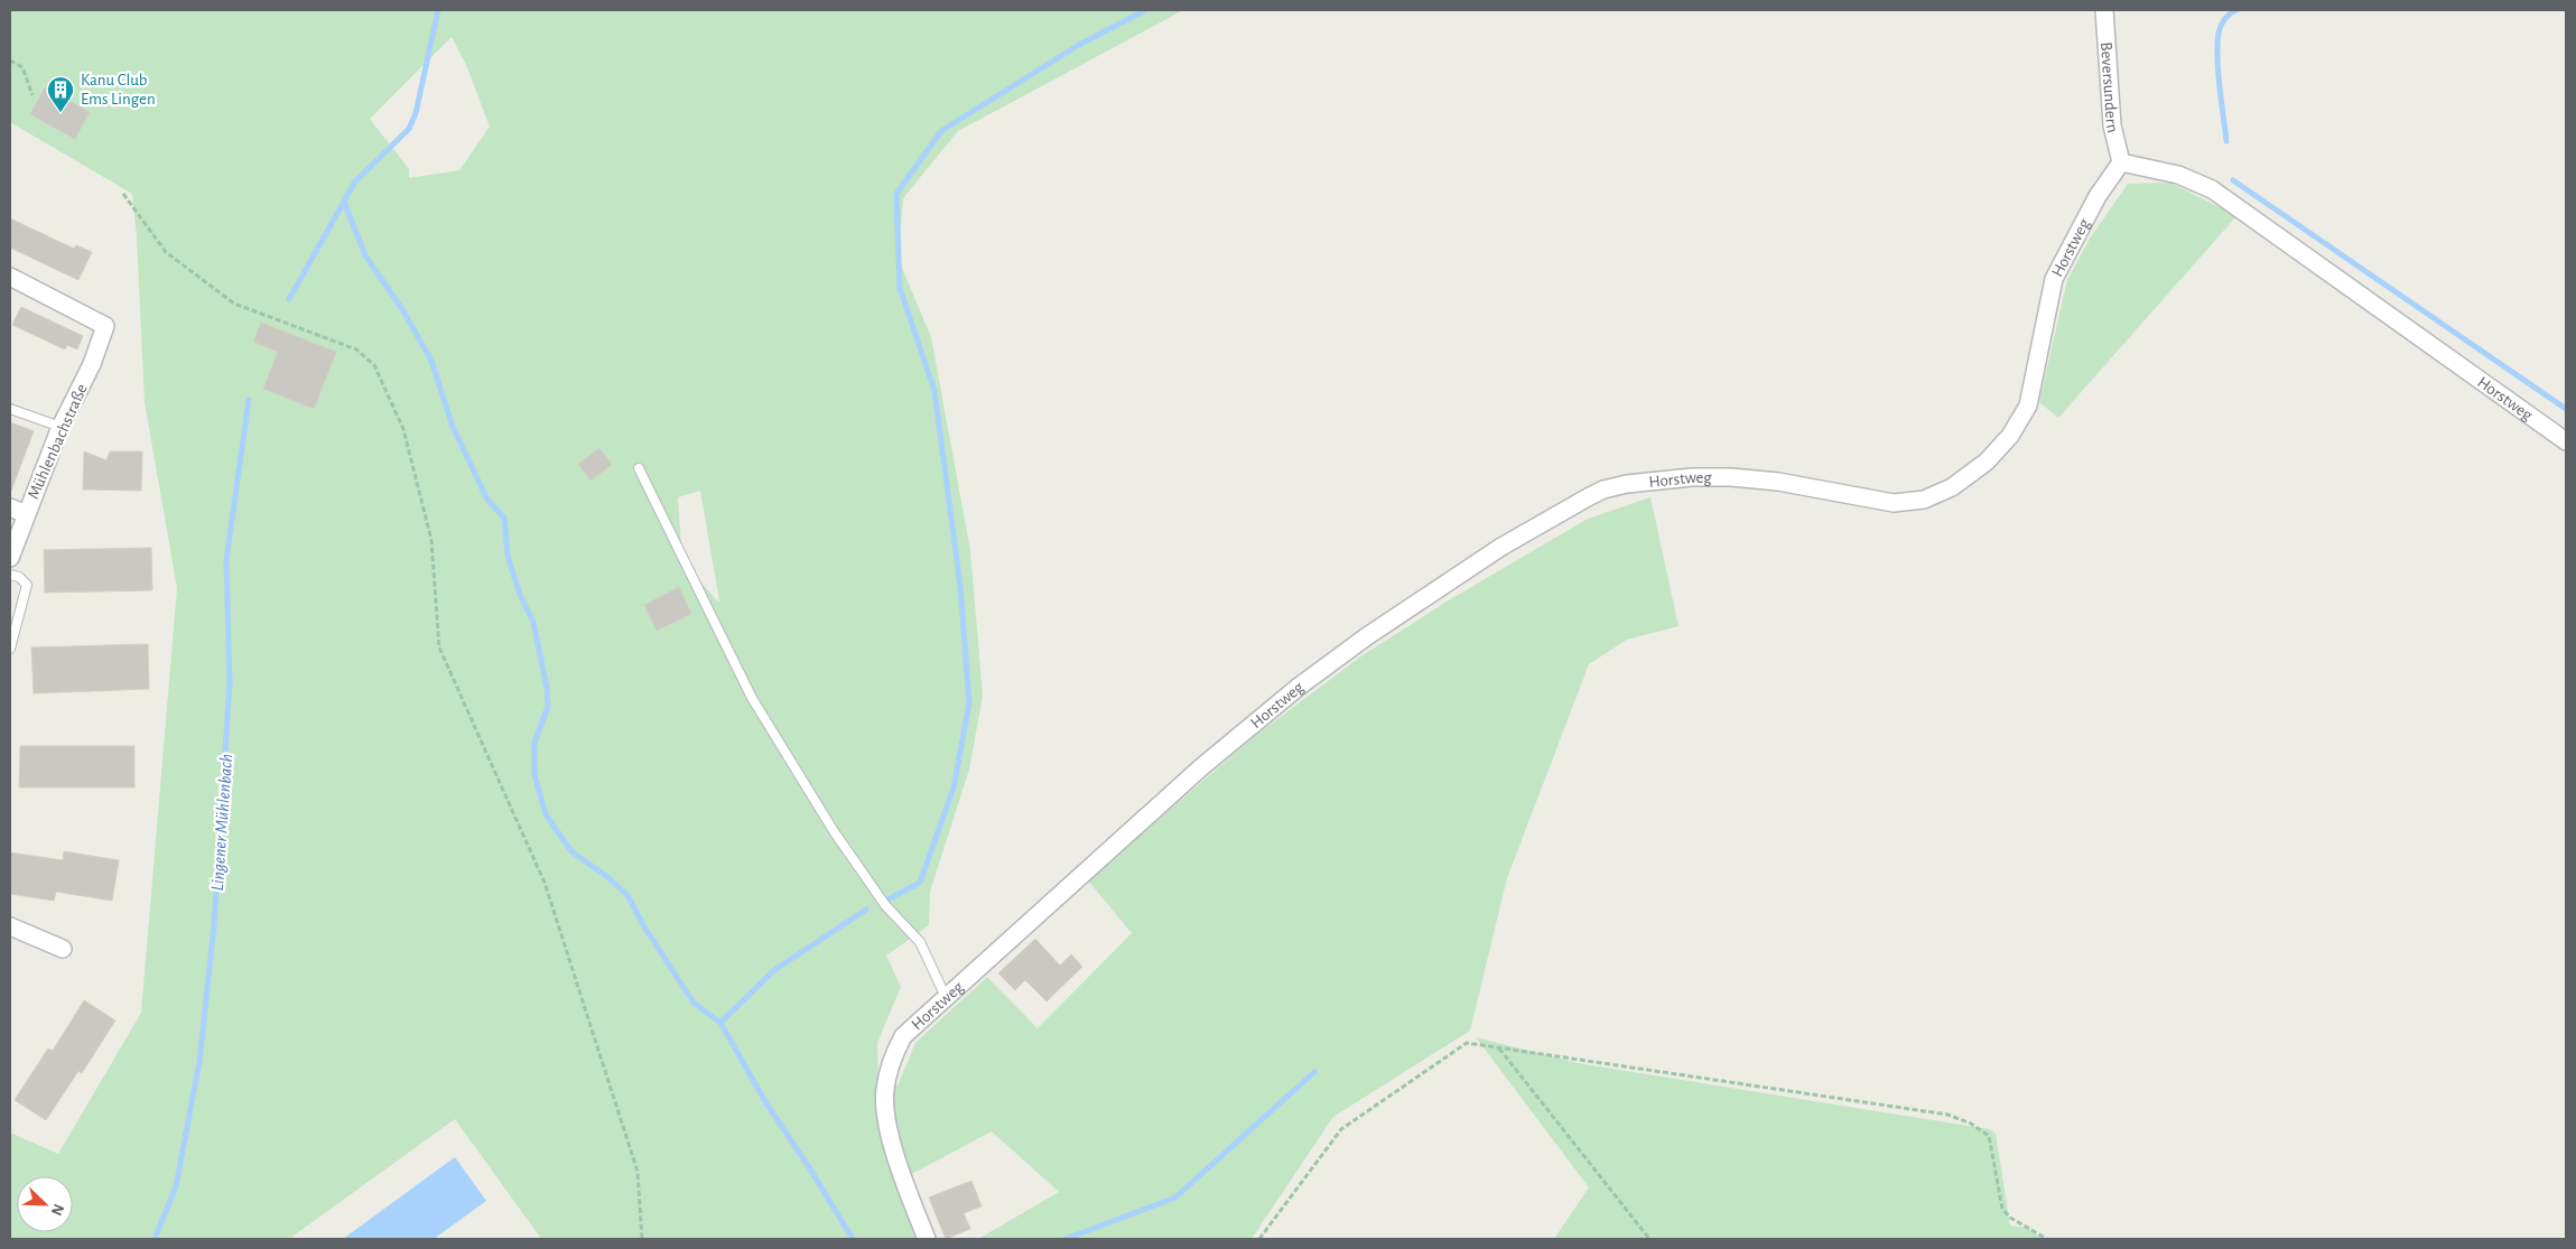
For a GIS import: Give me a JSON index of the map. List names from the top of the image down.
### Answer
{
  "streets": {
    "street": ["Beversundern", "Horstweg", "Mühlenbachstraße"]
  },
  "crossings": [
    ["Beversundern", "Horstweg"]
  ],
  "water": ["Lingener Mühlenbach"],
  "places": {
    "building": ["Kanu Club Ems Lingen"]
  },
  "north": "bottom right"
}
